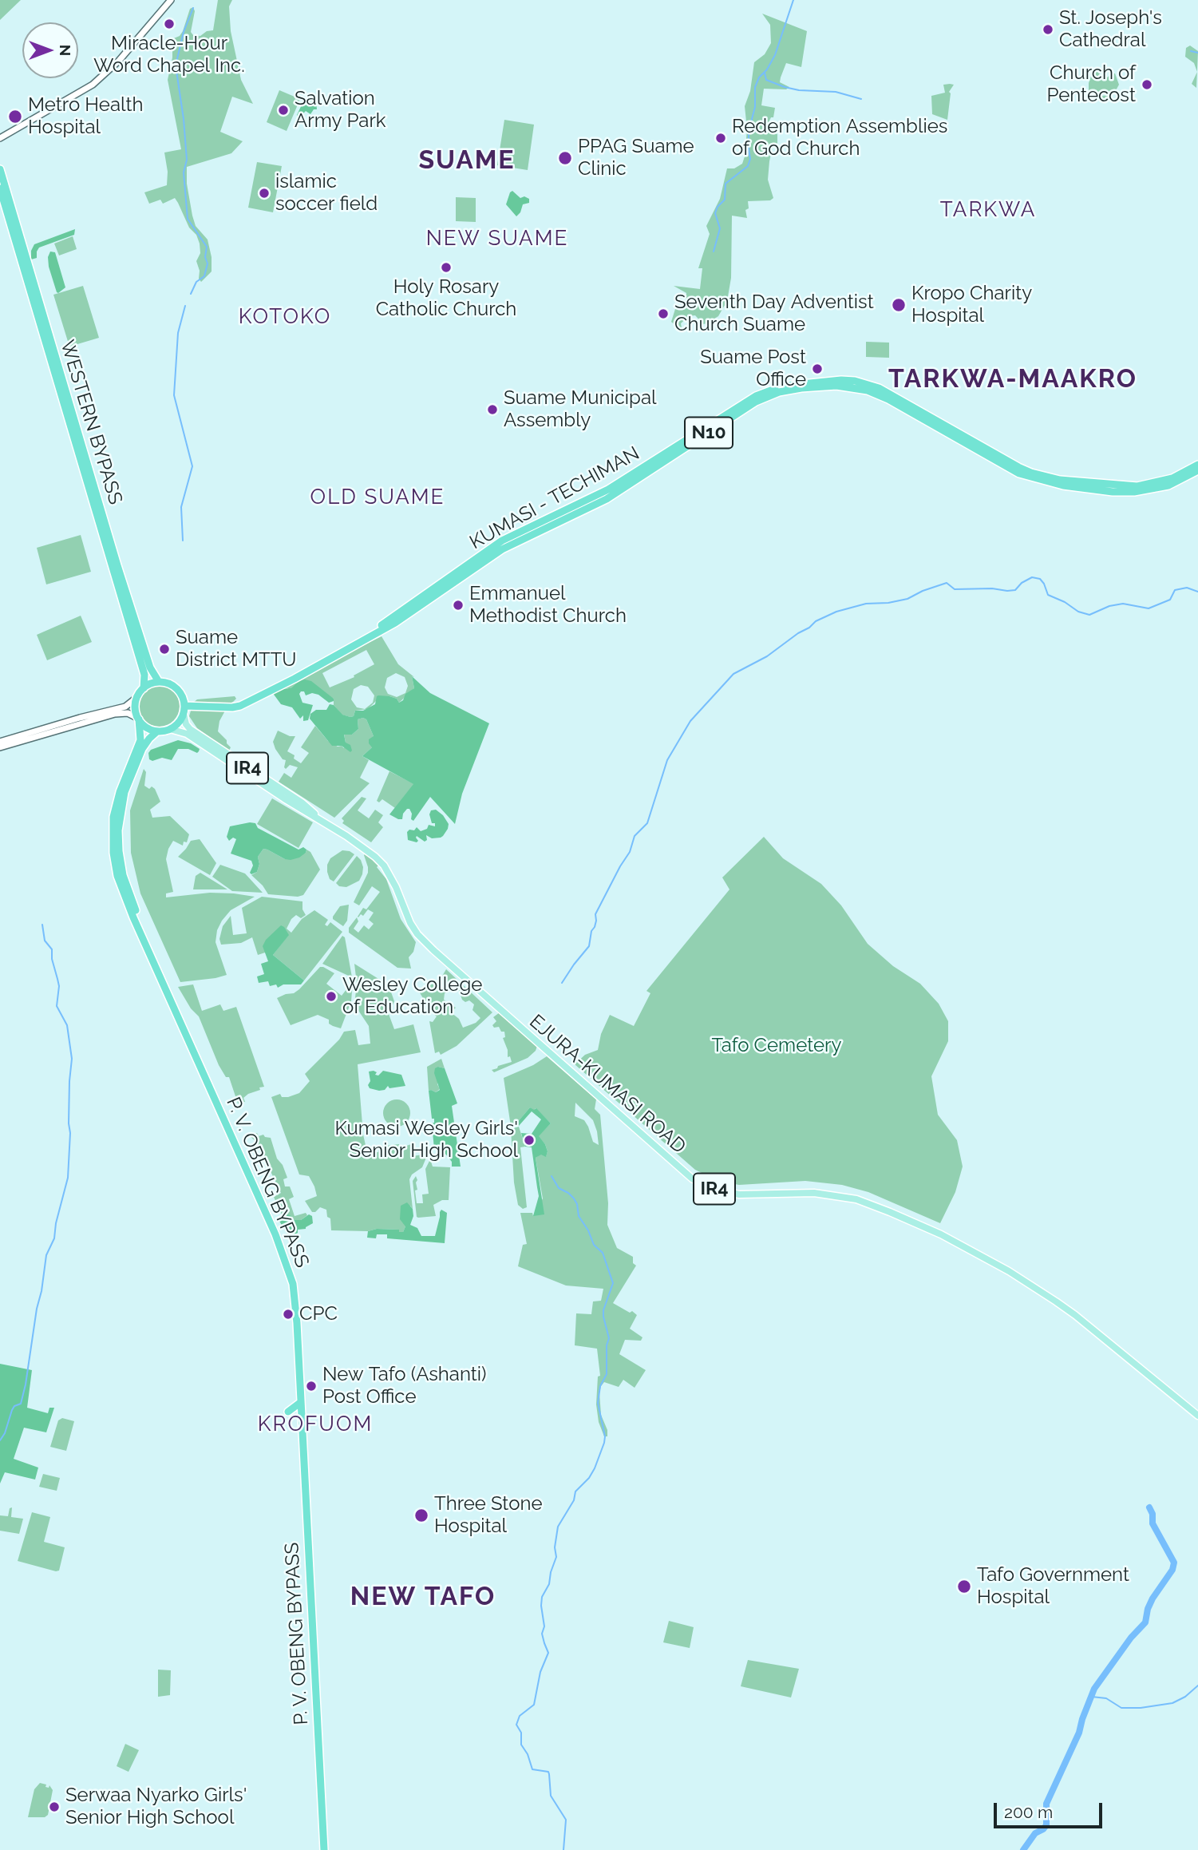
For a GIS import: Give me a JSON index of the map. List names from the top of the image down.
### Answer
{
  "streets": {
    "highway": [
      "WESTERN BYPASS",
      "N10",
      "KUMASI - TECHIMAN",
      "P. V. OBENG BYPASS"
    ],
    "main road": ["IR4", "EJURA-KUMASI ROAD"]
  },
  "crossings": [
    ["WESTERN BYPASS", "N10"],
    ["WESTERN BYPASS", "IR4"],
    ["WESTERN BYPASS", "P. V. OBENG BYPASS"],
    ["N10", "KUMASI - TECHIMAN"],
    ["N10", "IR4"],
    ["N10", "P. V. OBENG BYPASS"],
    ["IR4", "EJURA-KUMASI ROAD"],
    ["IR4", "P. V. OBENG BYPASS"]
  ],
  "districts": [
    "SUAME",
    "TARKWA",
    "NEW SUAME",
    "KOTOKO",
    "TARKWA-MAAKRO",
    "OLD SUAME",
    "KROFUOM",
    "NEW TAFO"
  ],
  "parks": ["Tafo Cemetery"],
  "places": [
    "Miracle-Hour Word Chapel Inc.",
    "St. Joseph's Cathedral",
    "Church of Pentecost",
    "Salvation Army Park",
    "Metro Health Hospital",
    "Redemption Assemblies of God Church",
    "PPAG Suame Clinic",
    "islamic soccer field",
    "Holy Rosary Catholic Church",
    "Kropo Charity Hospital",
    "Seventh Day Adventist Church Suame",
    "Suame Post Office",
    "Suame Municipal Assembly",
    "Emmanuel Methodist Church",
    "Suame District MTTU",
    "Wesley College of Education",
    "Kumasi Wesley Girls' Senior High School",
    "CPC",
    "New Tafo (Ashanti) Post Office",
    "Three Stone Hospital",
    "Tafo Government Hospital",
    "Serwaa Nyarko Girls' Senior High School"
  ],
  "scale_bar": "200 m",
  "north": "right"
}
